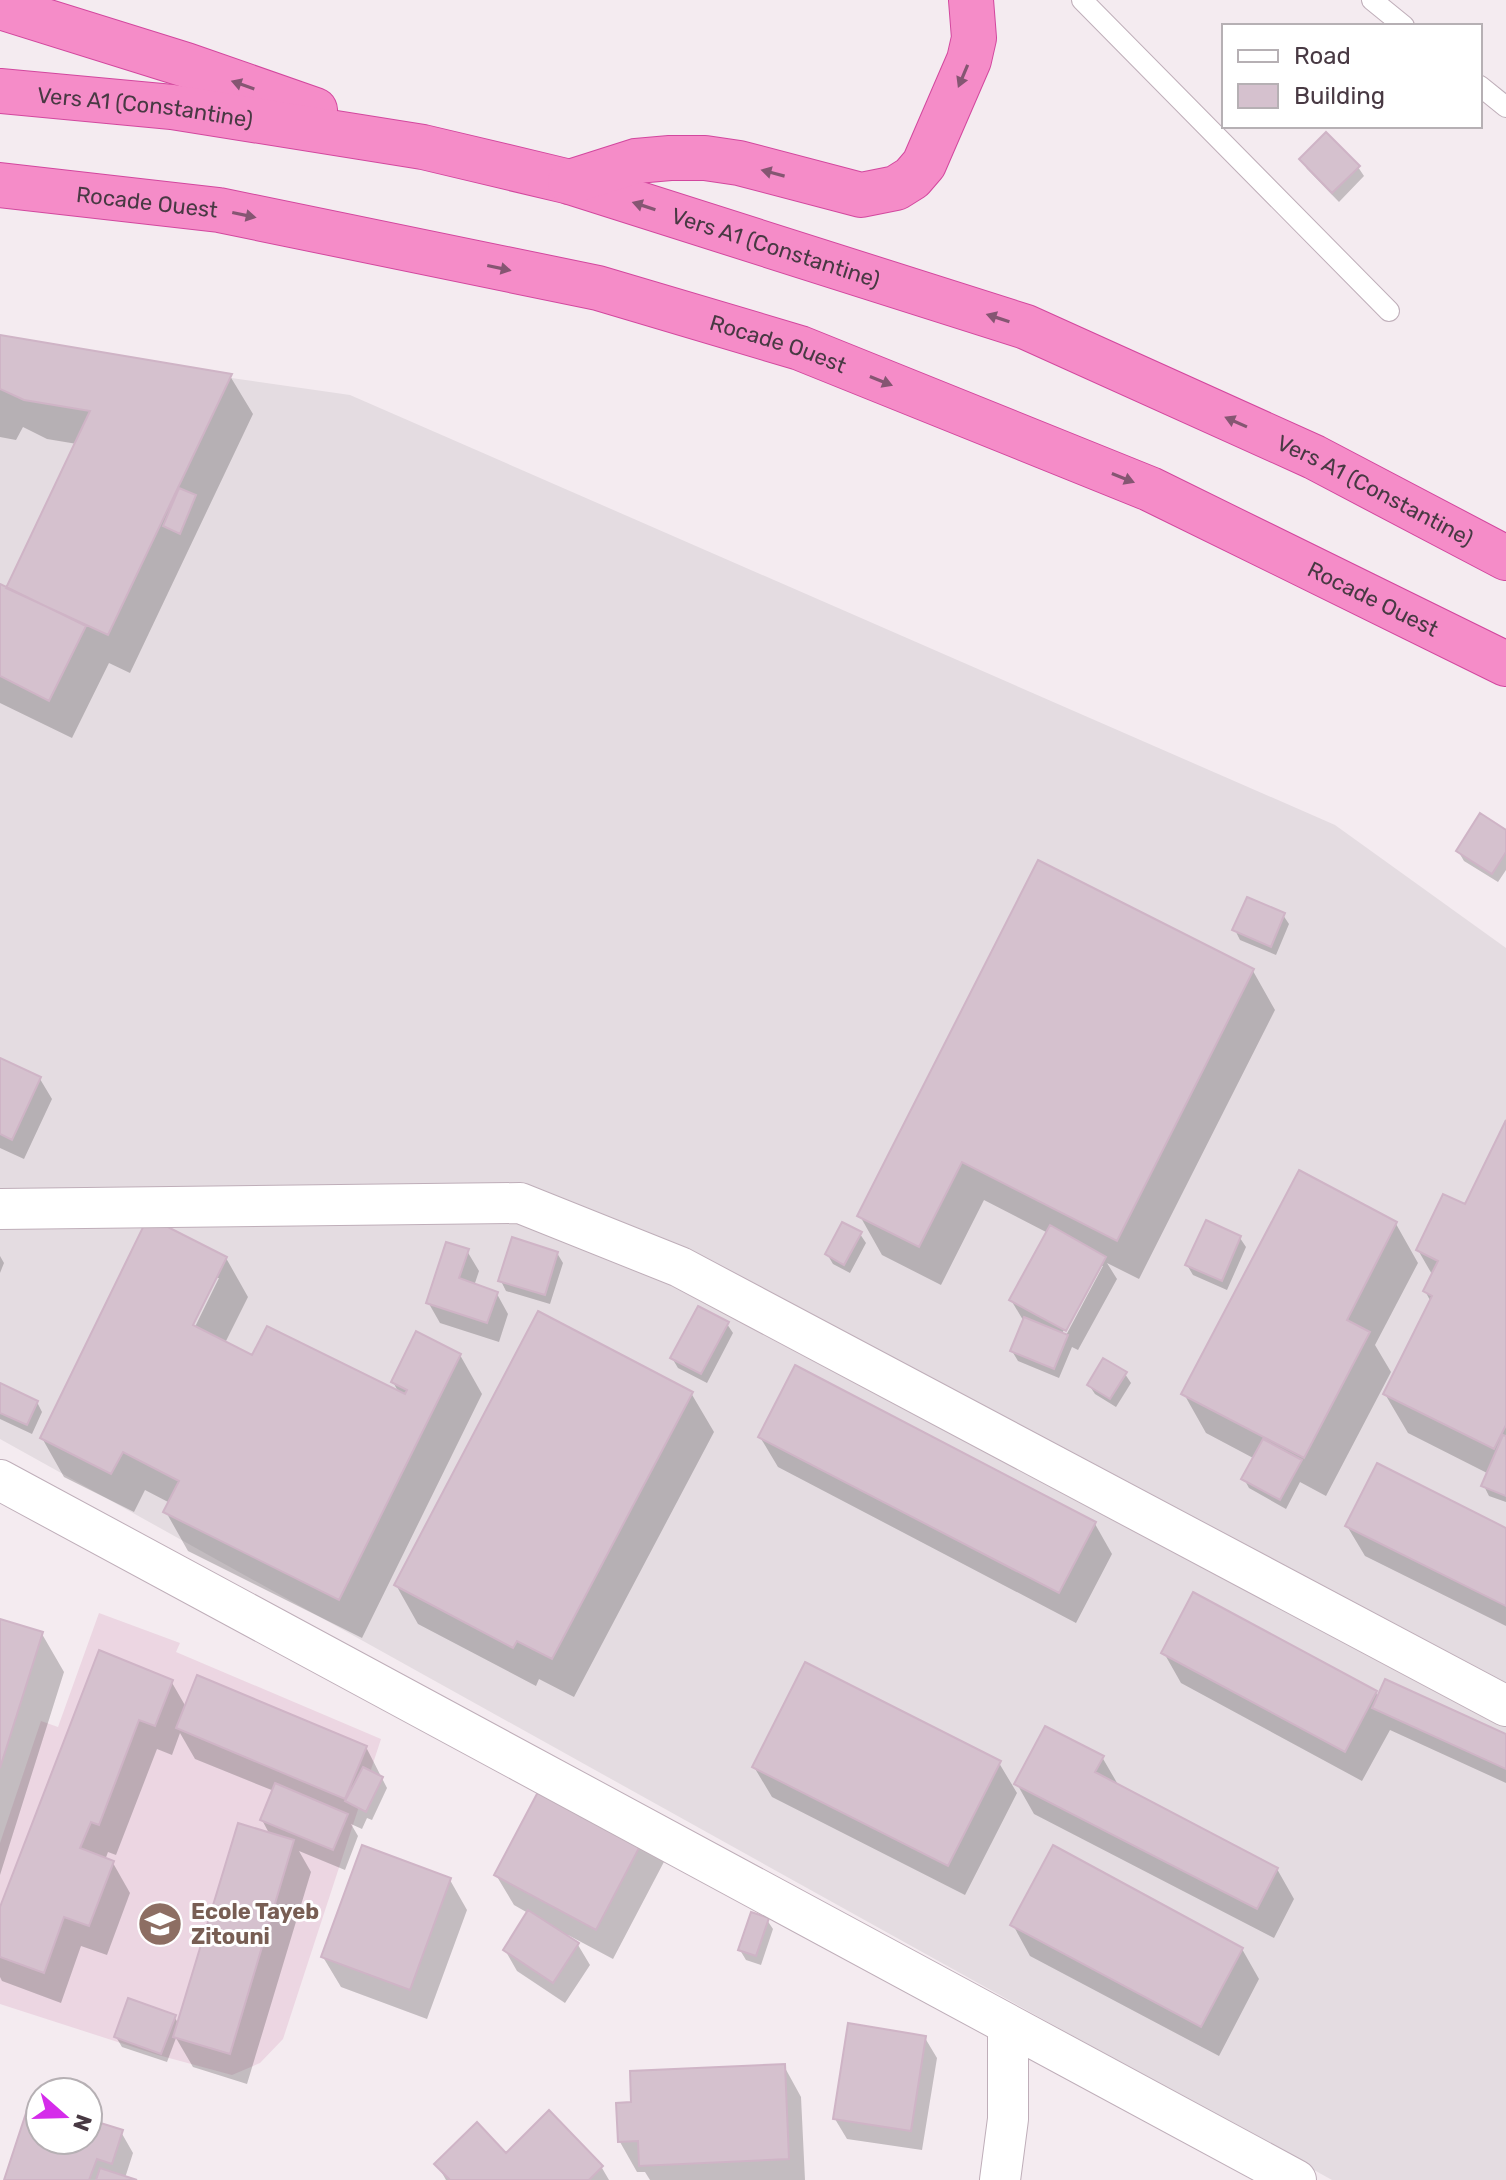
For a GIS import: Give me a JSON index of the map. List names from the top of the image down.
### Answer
{
  "streets": {
    "highway": ["Vers A1 (Constantine)", "Rocade Ouest"]
  },
  "one_way": ["Vers A1 (Constantine)", "Rocade Ouest"],
  "places": {
    "school or university": ["Ecole Tayeb Zitouni"]
  },
  "legend": ["Road", "Building"],
  "north": "right"
}
